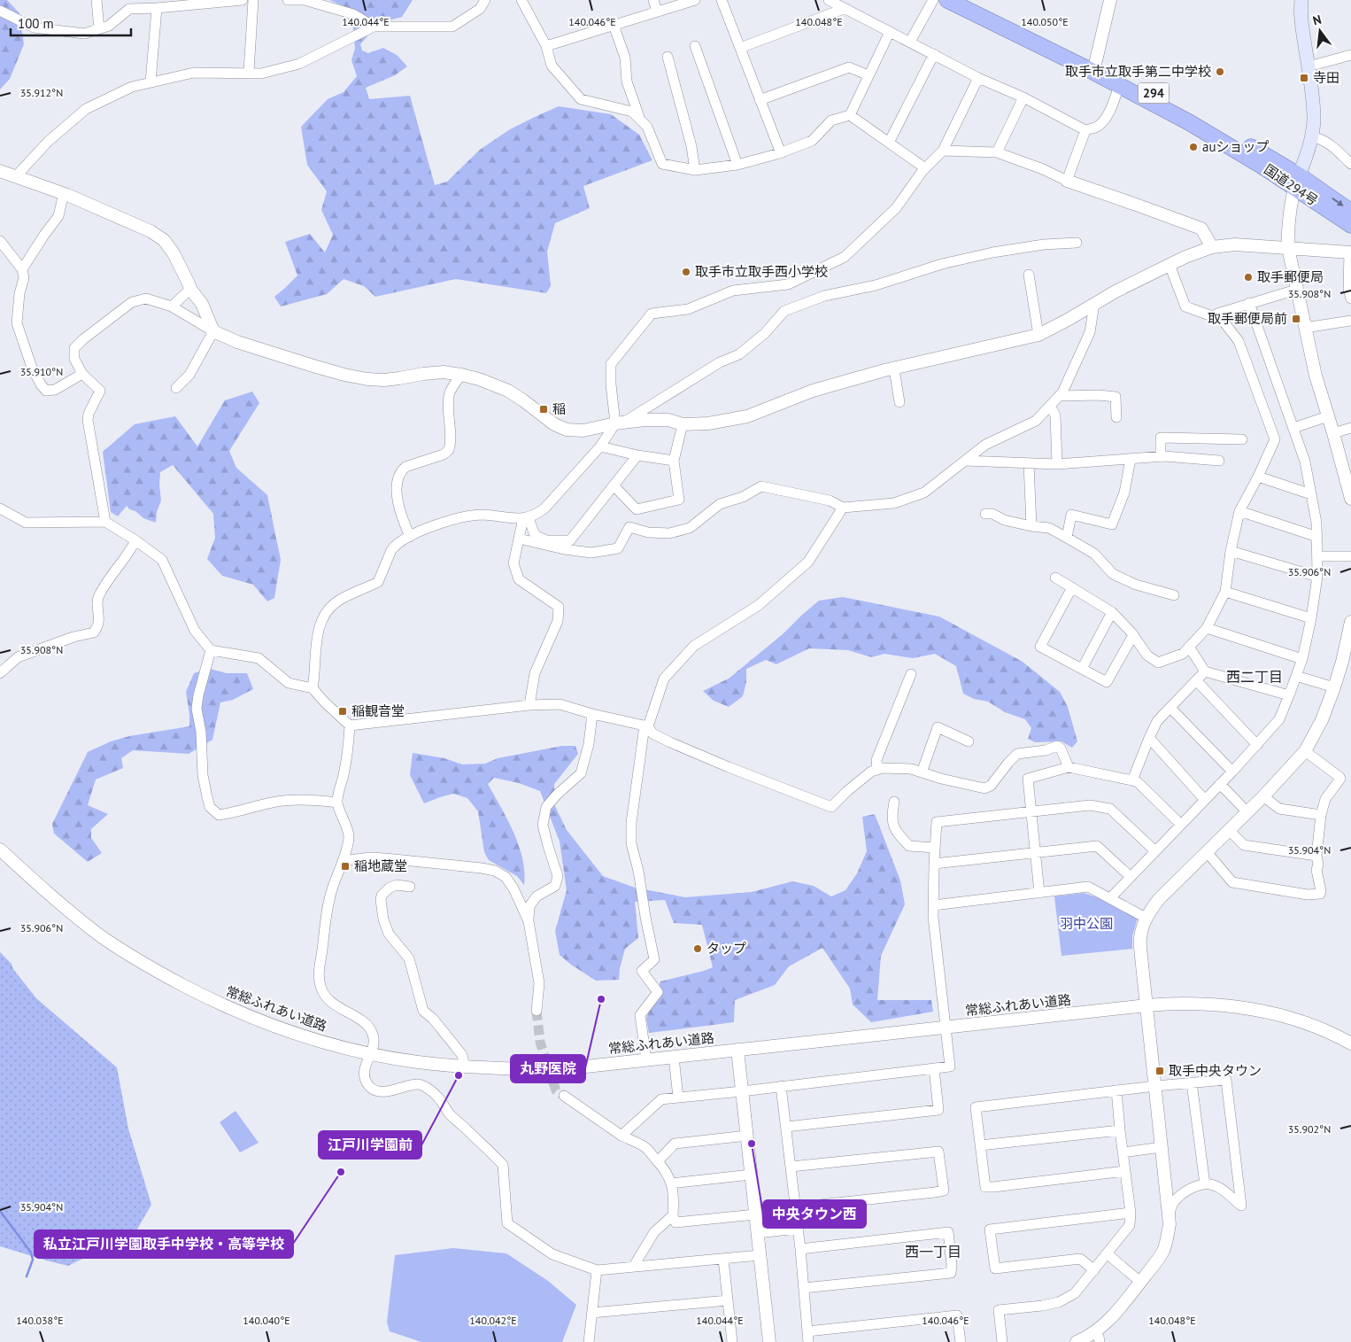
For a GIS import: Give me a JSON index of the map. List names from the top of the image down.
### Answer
{
  "streets": {
    "highway": ["294", "国道294号"],
    "street": ["常総ふれあい道路"]
  },
  "districts": ["西二丁目", "西一丁目"],
  "parks": ["羽中公園"],
  "places": {
    "other": [
      "取手市立取手第二中学校",
      "auショップ",
      "取手市立取手西小学校",
      "取手郵便局",
      "タップ",
      "丸野医院",
      "江戸川学園前",
      "中央タウン西",
      "私立江戸川学園取手中学校・高等学校"
    ],
    "transit": [
      "寺田",
      "取手郵便局前",
      "稲",
      "稲観音堂",
      "稲地蔵堂",
      "取手中央タウン"
    ]
  },
  "scale_bar": "100 m",
  "north": "top",
  "coordinates": [
    "140.044°E",
    "140.046°E",
    "140.048°E",
    "140.050°E",
    "35.912°N",
    "35.908°N",
    "35.910°N",
    "35.906°N",
    "35.904°N",
    "35.902°N",
    "140.038°E",
    "140.040°E",
    "140.042°E"
  ]
}
